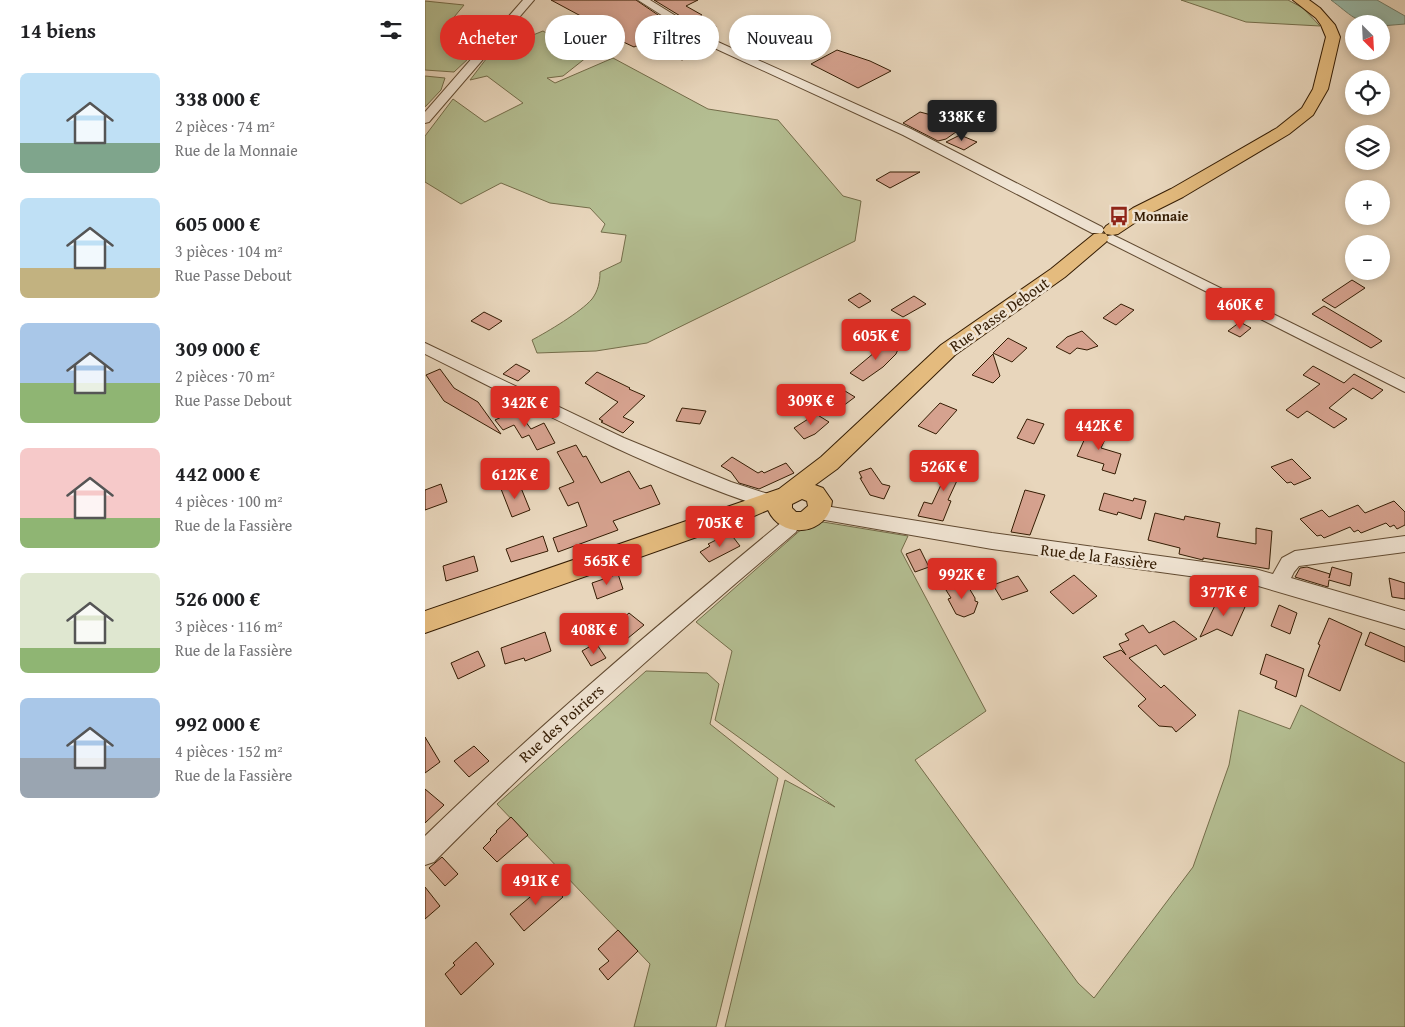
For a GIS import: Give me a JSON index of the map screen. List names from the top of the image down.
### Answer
{
  "streets": {
    "main road": ["Rue Passe Debout"],
    "street": ["Rue de la Fassière", "Rue des Poiriers"]
  },
  "crossings": [
    ["Rue Passe Debout", "Rue des Poiriers"]
  ],
  "places": {
    "bus stop": ["Monnaie"]
  },
  "north": "bottom right",
  "page": {
    "heading": "14 biens",
    "map_buttons": ["+", "−"],
    "chip": [
      "Acheter",
      "Louer",
      "Filtres",
      "Nouveau"
    ],
    "list": [
      {
        "name": "338 000 €",
        "note": "2 pièces · 74 m² · Rue de la Monnaie"
      },
      {
        "name": "605 000 €",
        "note": "3 pièces · 104 m² · Rue Passe Debout"
      },
      {
        "name": "309 000 €",
        "note": "2 pièces · 70 m² · Rue Passe Debout"
      },
      {
        "name": "442 000 €",
        "note": "4 pièces · 100 m² · Rue de la Fassière"
      },
      {
        "name": "526 000 €",
        "note": "3 pièces · 116 m² · Rue de la Fassière"
      },
      {
        "name": "992 000 €",
        "note": "4 pièces · 152 m² · Rue de la Fassière"
      }
    ],
    "price": [
      "338K €",
      "460K €",
      "605K €",
      "309K €",
      "342K €",
      "442K €",
      "526K €",
      "612K €",
      "705K €",
      "565K €",
      "992K €",
      "377K €",
      "408K €",
      "491K €"
    ]
  }
}
